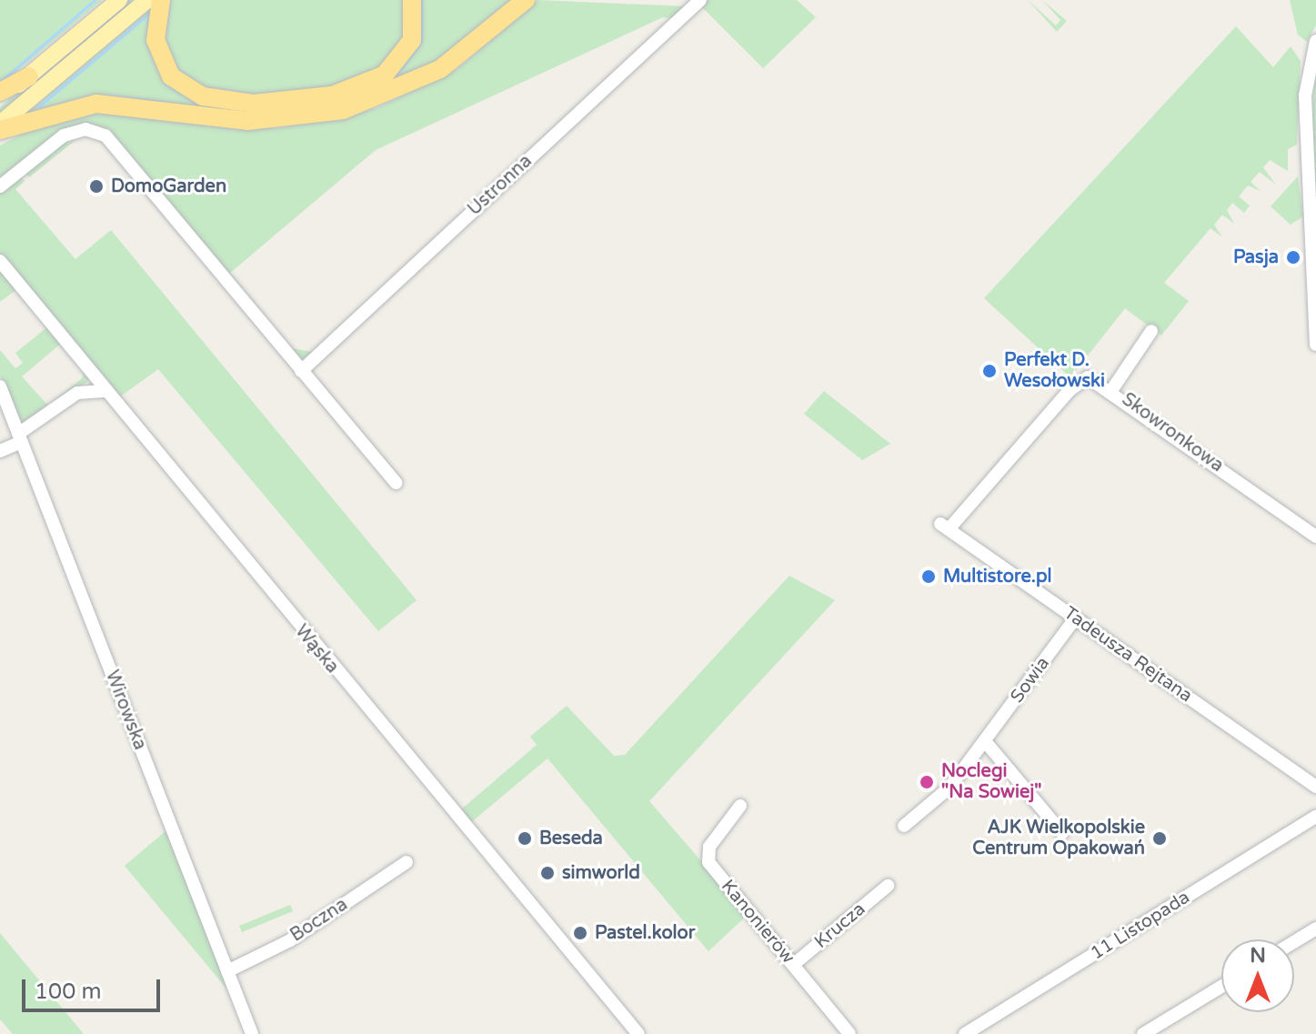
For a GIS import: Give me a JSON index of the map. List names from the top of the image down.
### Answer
{
  "streets": {
    "street": [
      "Ustronna",
      "Skowronkowa",
      "Wąska",
      "Tadeusza Rejtana",
      "Sowia",
      "Wirowska",
      "Boczna",
      "Kanonierów",
      "Krucza",
      "11 Listopada"
    ]
  },
  "crossings": [
    ["Skowronkowa", "Tadeusza Rejtana"],
    ["Tadeusza Rejtana", "Sowia"],
    ["Wirowska", "Boczna"],
    ["Kanonierów", "Krucza"]
  ],
  "places": [
    "DomoGarden",
    "Pasja",
    "Perfekt D. Wesołowski",
    "Multistore.pl",
    "Noclegi \"Na Sowiej\"",
    "Beseda",
    "AJK Wielkopolskie Centrum Opakowań",
    "simworld",
    "Pastel.kolor"
  ],
  "scale_bar": "100 m",
  "north": "top"
}
